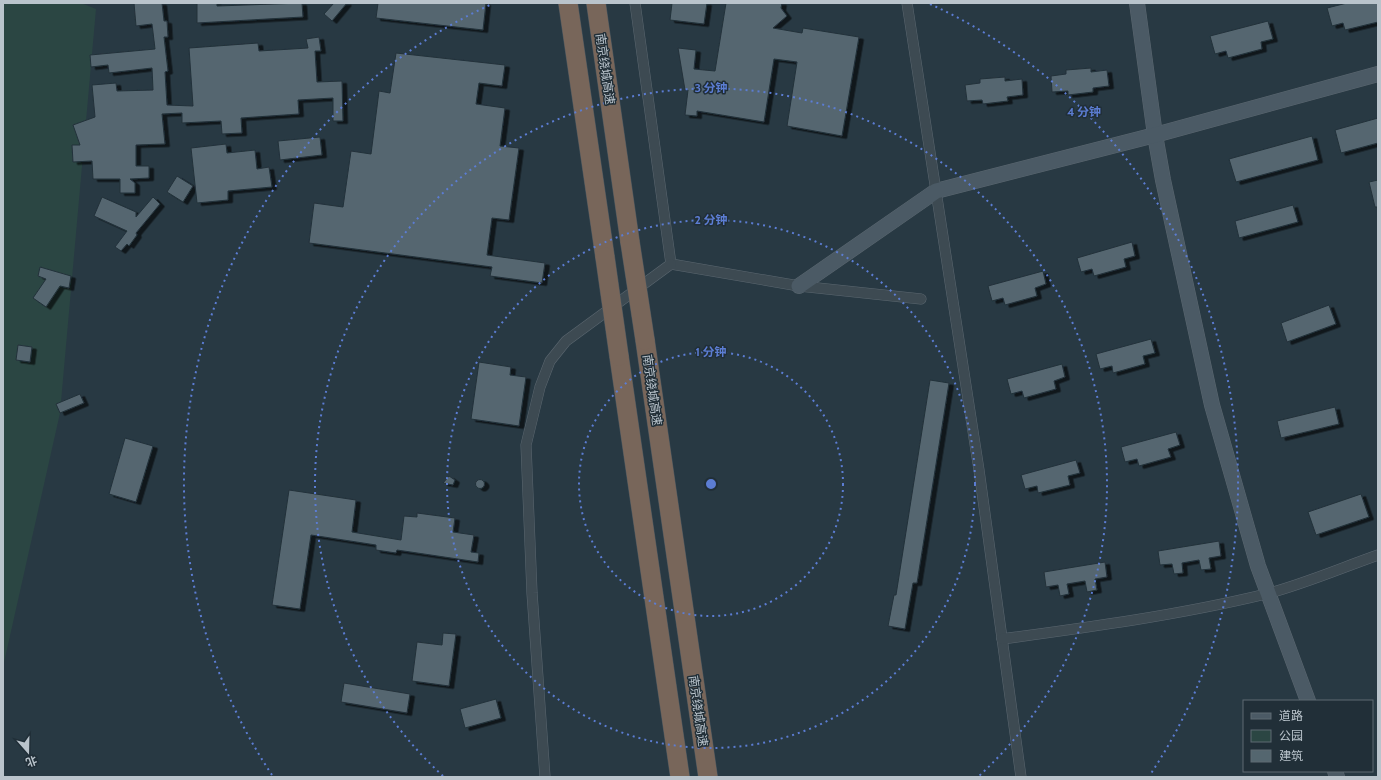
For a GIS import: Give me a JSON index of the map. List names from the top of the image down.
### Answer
{
  "streets": {
    "highway": ["南京绕城高速"]
  },
  "legend": ["道路", "公园", "建筑"],
  "north": "bottom",
  "rings": [
    "3 分钟",
    "4 分钟",
    "2 分钟",
    "1 分钟"
  ]
}
